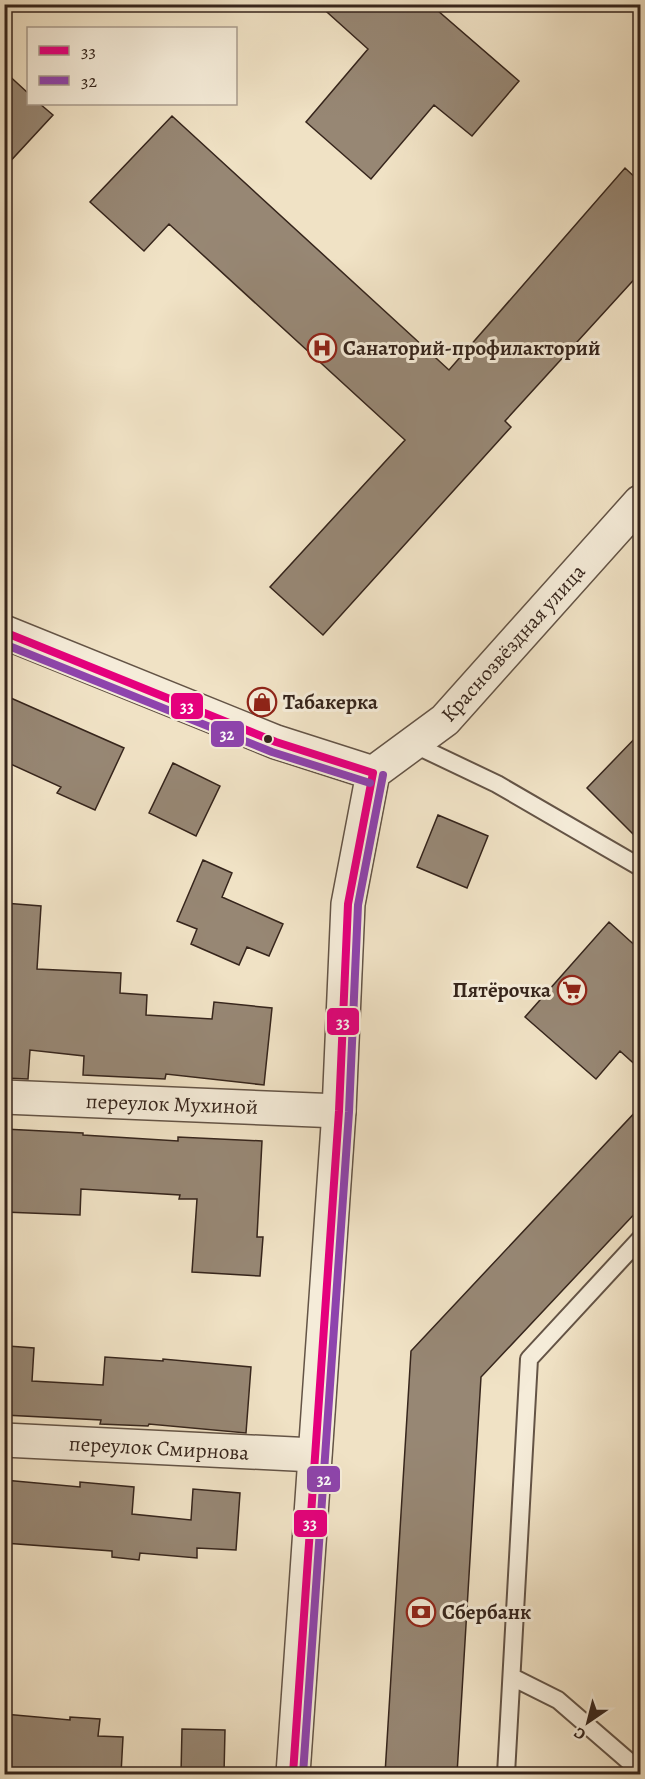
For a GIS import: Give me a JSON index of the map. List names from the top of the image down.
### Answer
{
  "streets": {
    "street": ["Краснозвёздная улица", "переулок Мухиной", "переулок Смирнова"]
  },
  "places": {
    "hospital": ["Cанаторий-профилакторий"],
    "shop": ["Табакерка"],
    "supermarket": ["Пятёрочка"],
    "bank": ["Сбербанк"]
  },
  "lines": ["transit line 33", "transit line 32"],
  "legend": ["33", "32"],
  "north": "bottom left"
}
